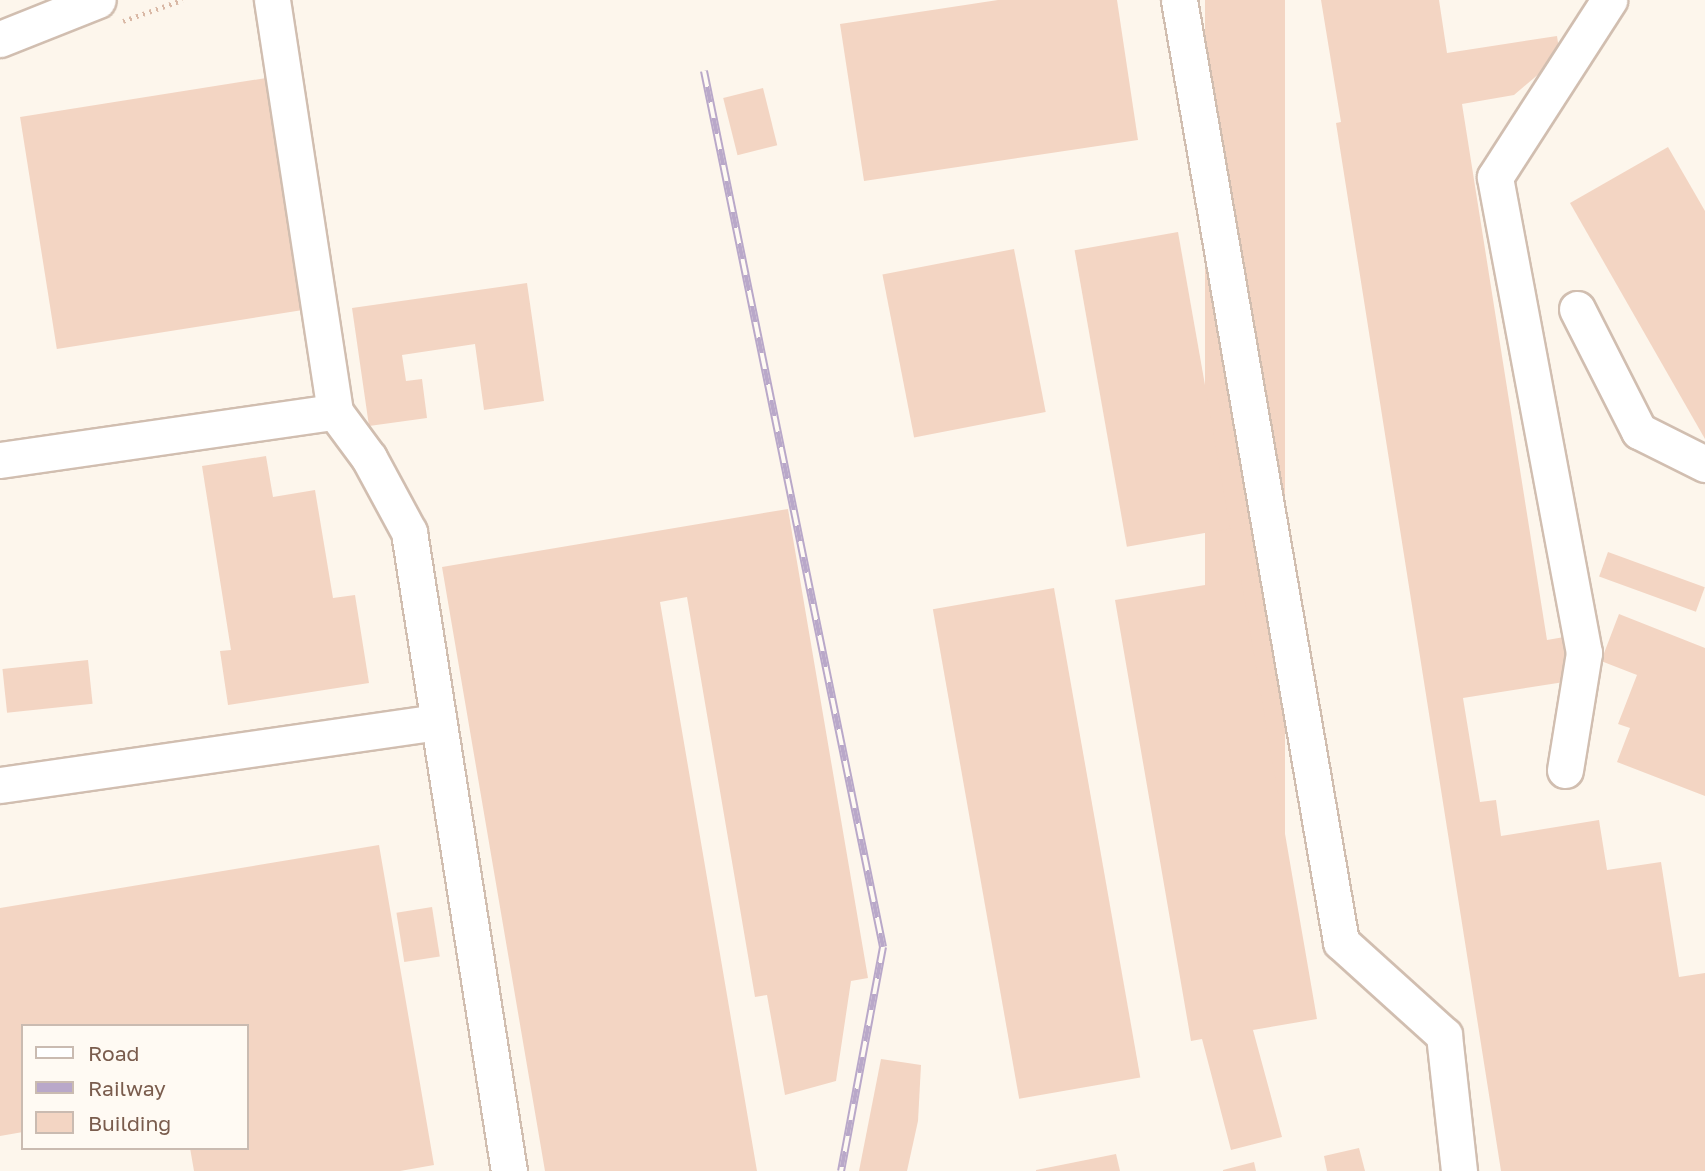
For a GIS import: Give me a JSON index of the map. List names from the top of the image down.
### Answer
{
  "legend": ["Road", "Railway", "Building"]
}
